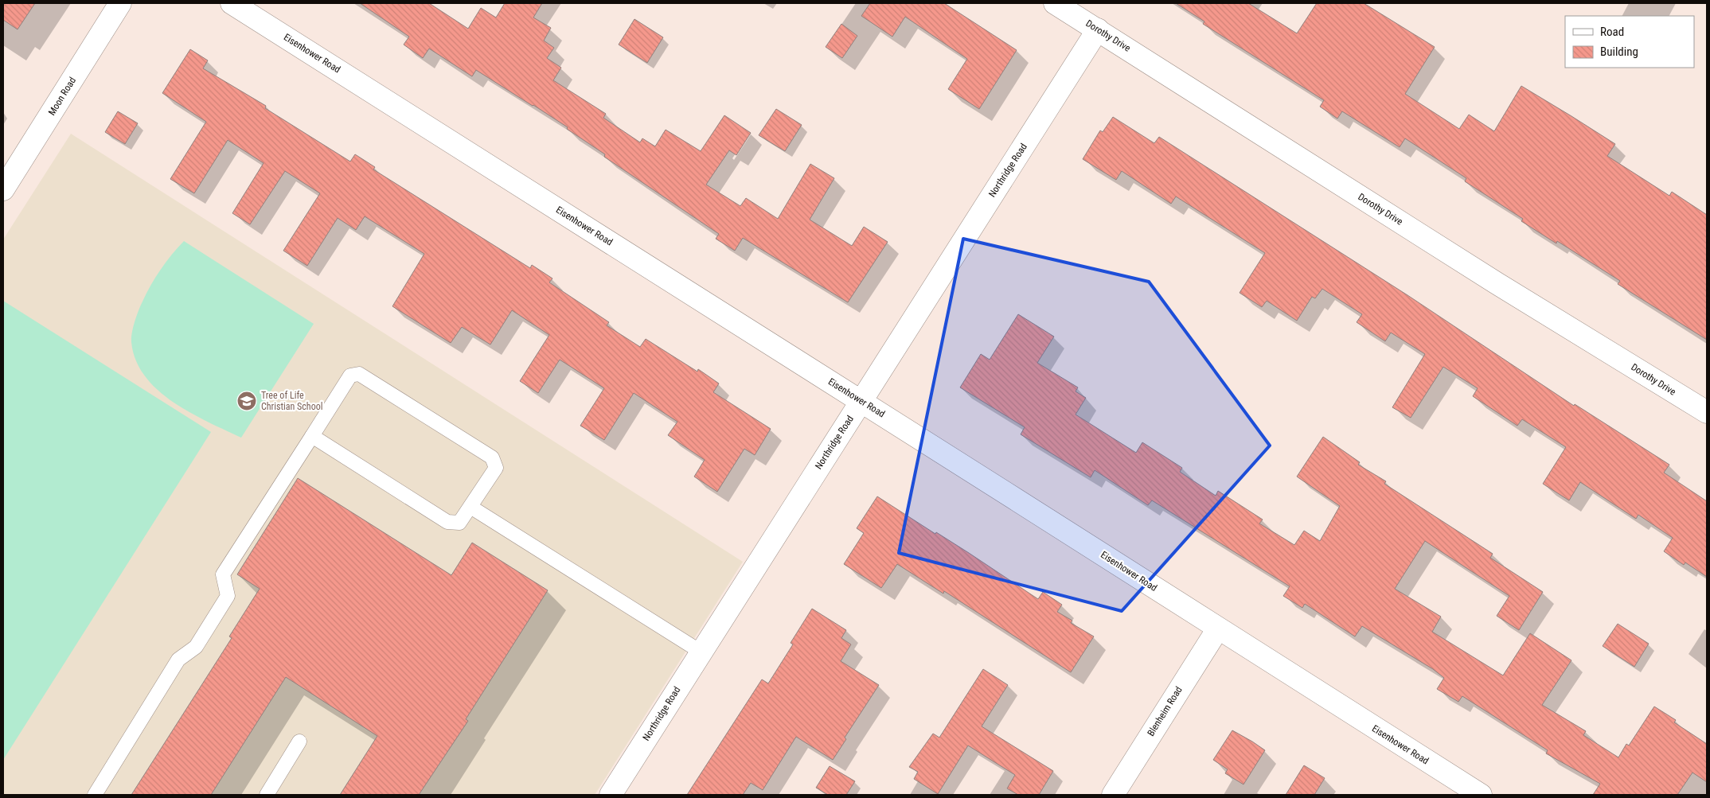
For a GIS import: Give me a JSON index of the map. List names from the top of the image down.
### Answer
{
  "streets": {
    "street": [
      "Dorothy Drive",
      "Eisenhower Road",
      "Moon Road",
      "Northridge Road",
      "Blenheim Road"
    ]
  },
  "crossings": [
    ["Dorothy Drive", "Northridge Road"],
    ["Eisenhower Road", "Northridge Road"],
    ["Eisenhower Road", "Blenheim Road"]
  ],
  "places": {
    "school or university": ["Tree of Life Christian School"]
  },
  "legend": ["Road", "Building"]
}
